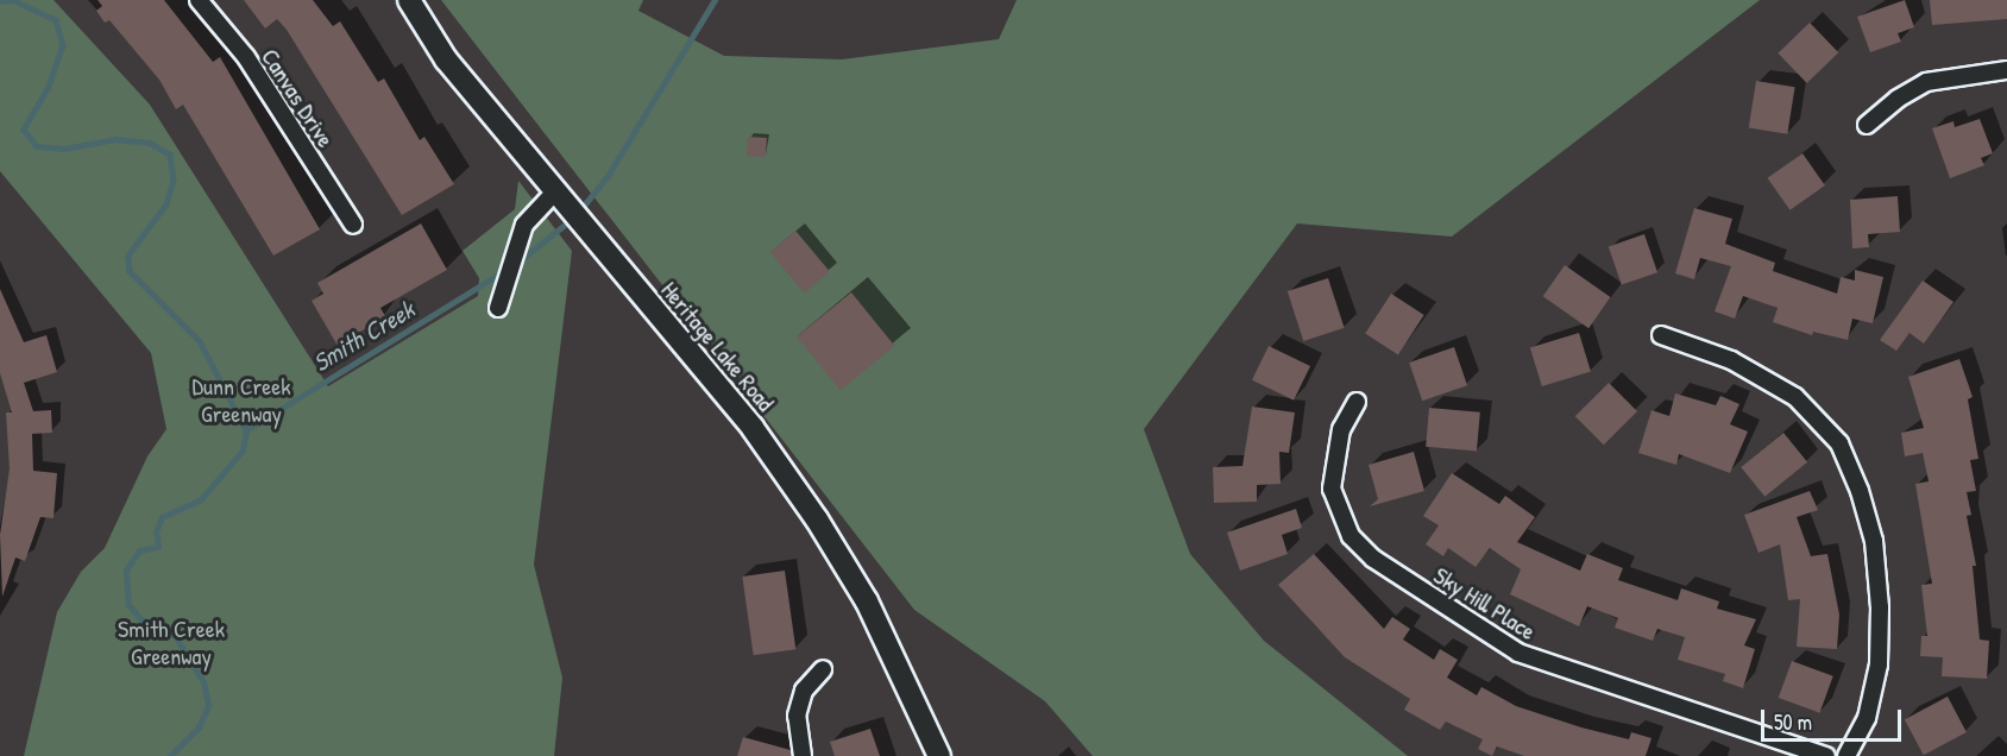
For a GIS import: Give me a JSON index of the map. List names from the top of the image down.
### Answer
{
  "streets": {
    "main road": ["Heritage Lake Road"],
    "street": ["Canvas Drive", "Sky Hill Place"]
  },
  "water": ["Smith Creek"],
  "parks": ["Dunn Creek Greenway", "Smith Creek Greenway"],
  "scale_bar": "50 m"
}
